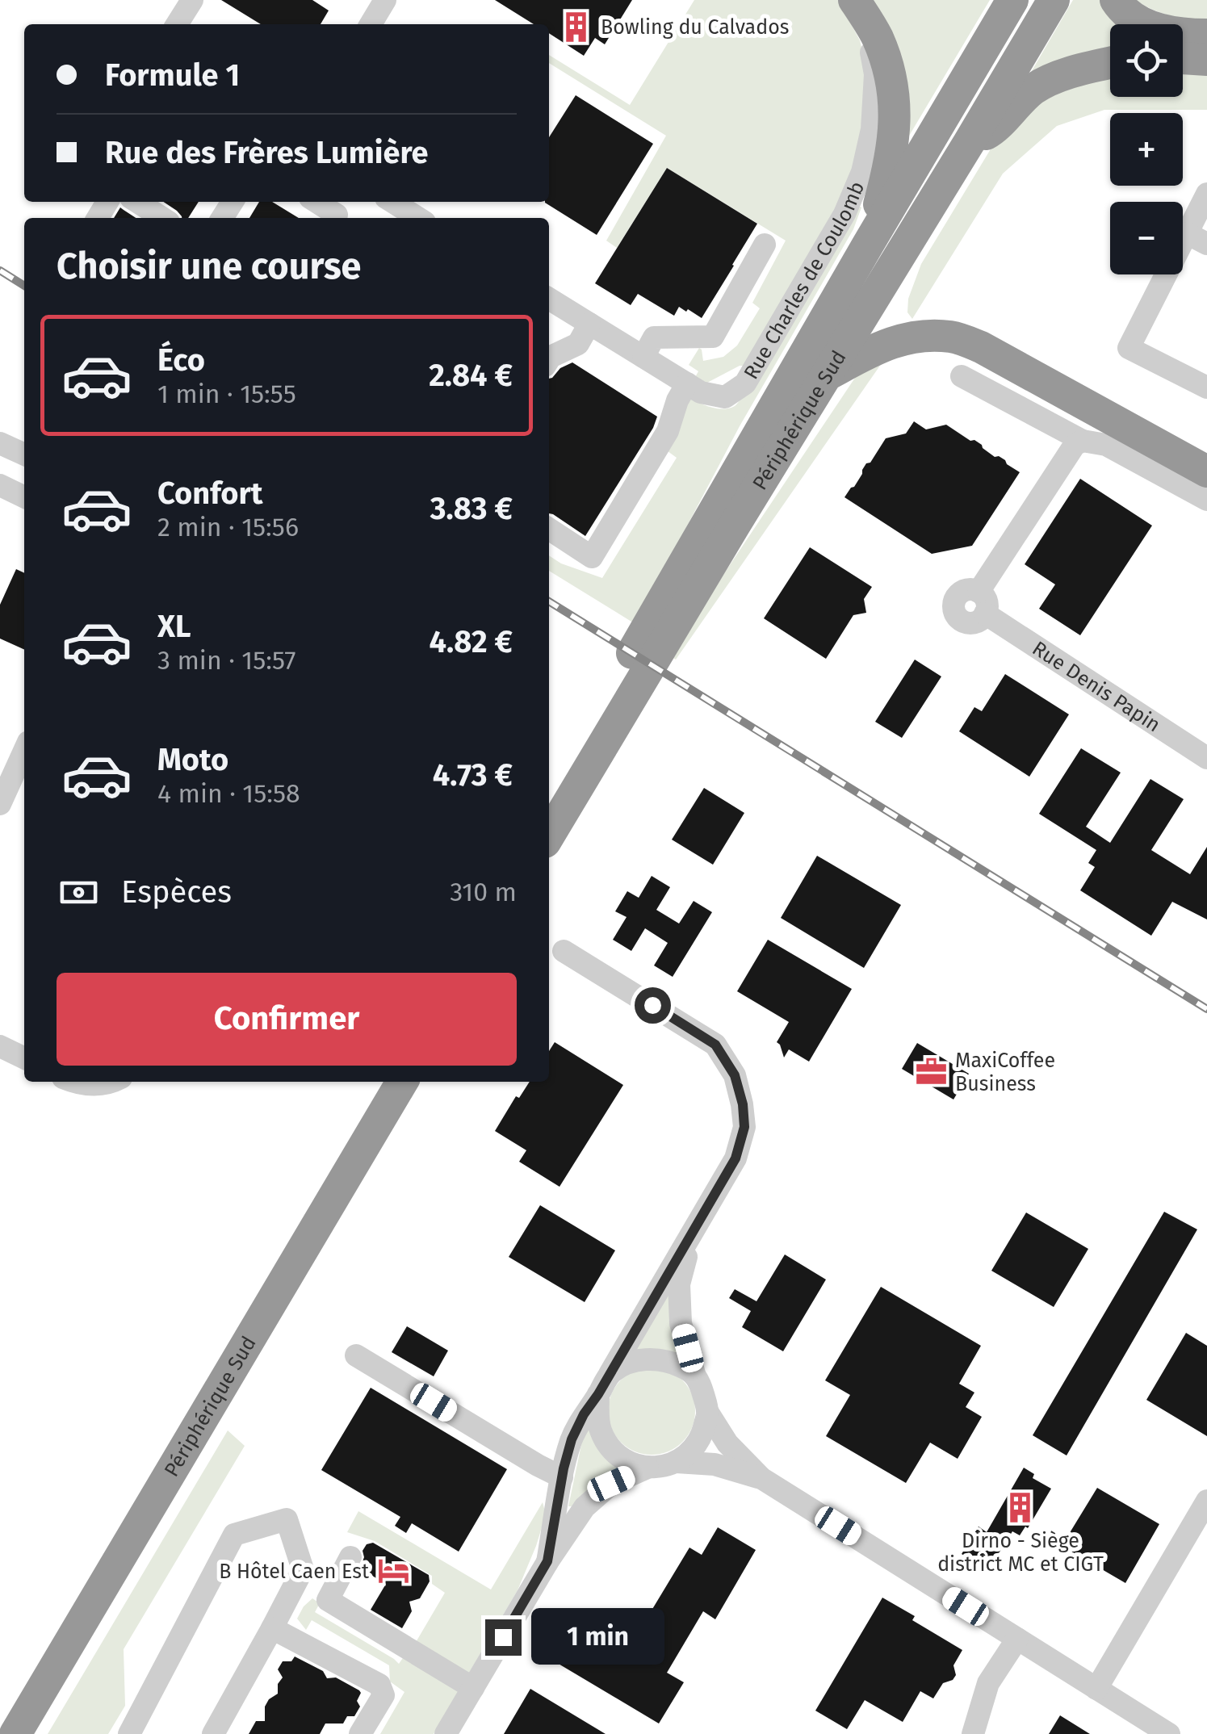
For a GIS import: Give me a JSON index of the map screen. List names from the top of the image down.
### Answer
{
  "streets": {
    "highway": ["Périphérique Sud"],
    "street": ["Rue Charles de Coulomb", "Rue Denis Papin"]
  },
  "places": {
    "building": ["Bowling du Calvados", "Dirno - Siège district MC et CIGT"],
    "office": ["MaxiCoffee Business"],
    "hotel": ["B Hôtel Caen Est"]
  },
  "page": {
    "map_buttons": ["+", "−"],
    "banner": ["Formule 1", "Rue des Frères Lumière"],
    "heading": "Choisir une course",
    "list": [
      {
        "name": "Éco",
        "note": "1 min · 15:55",
        "value": "2.84 €"
      },
      {
        "name": "Confort",
        "note": "2 min · 15:56",
        "value": "3.83 €"
      },
      {
        "name": "XL",
        "note": "3 min · 15:57",
        "value": "4.82 €"
      },
      {
        "name": "Moto",
        "note": "4 min · 15:58",
        "value": "4.73 €"
      }
    ],
    "pay": ["Espèces", "310 m"],
    "buttons": "Confirmer",
    "bubble": "1 min"
  }
}
